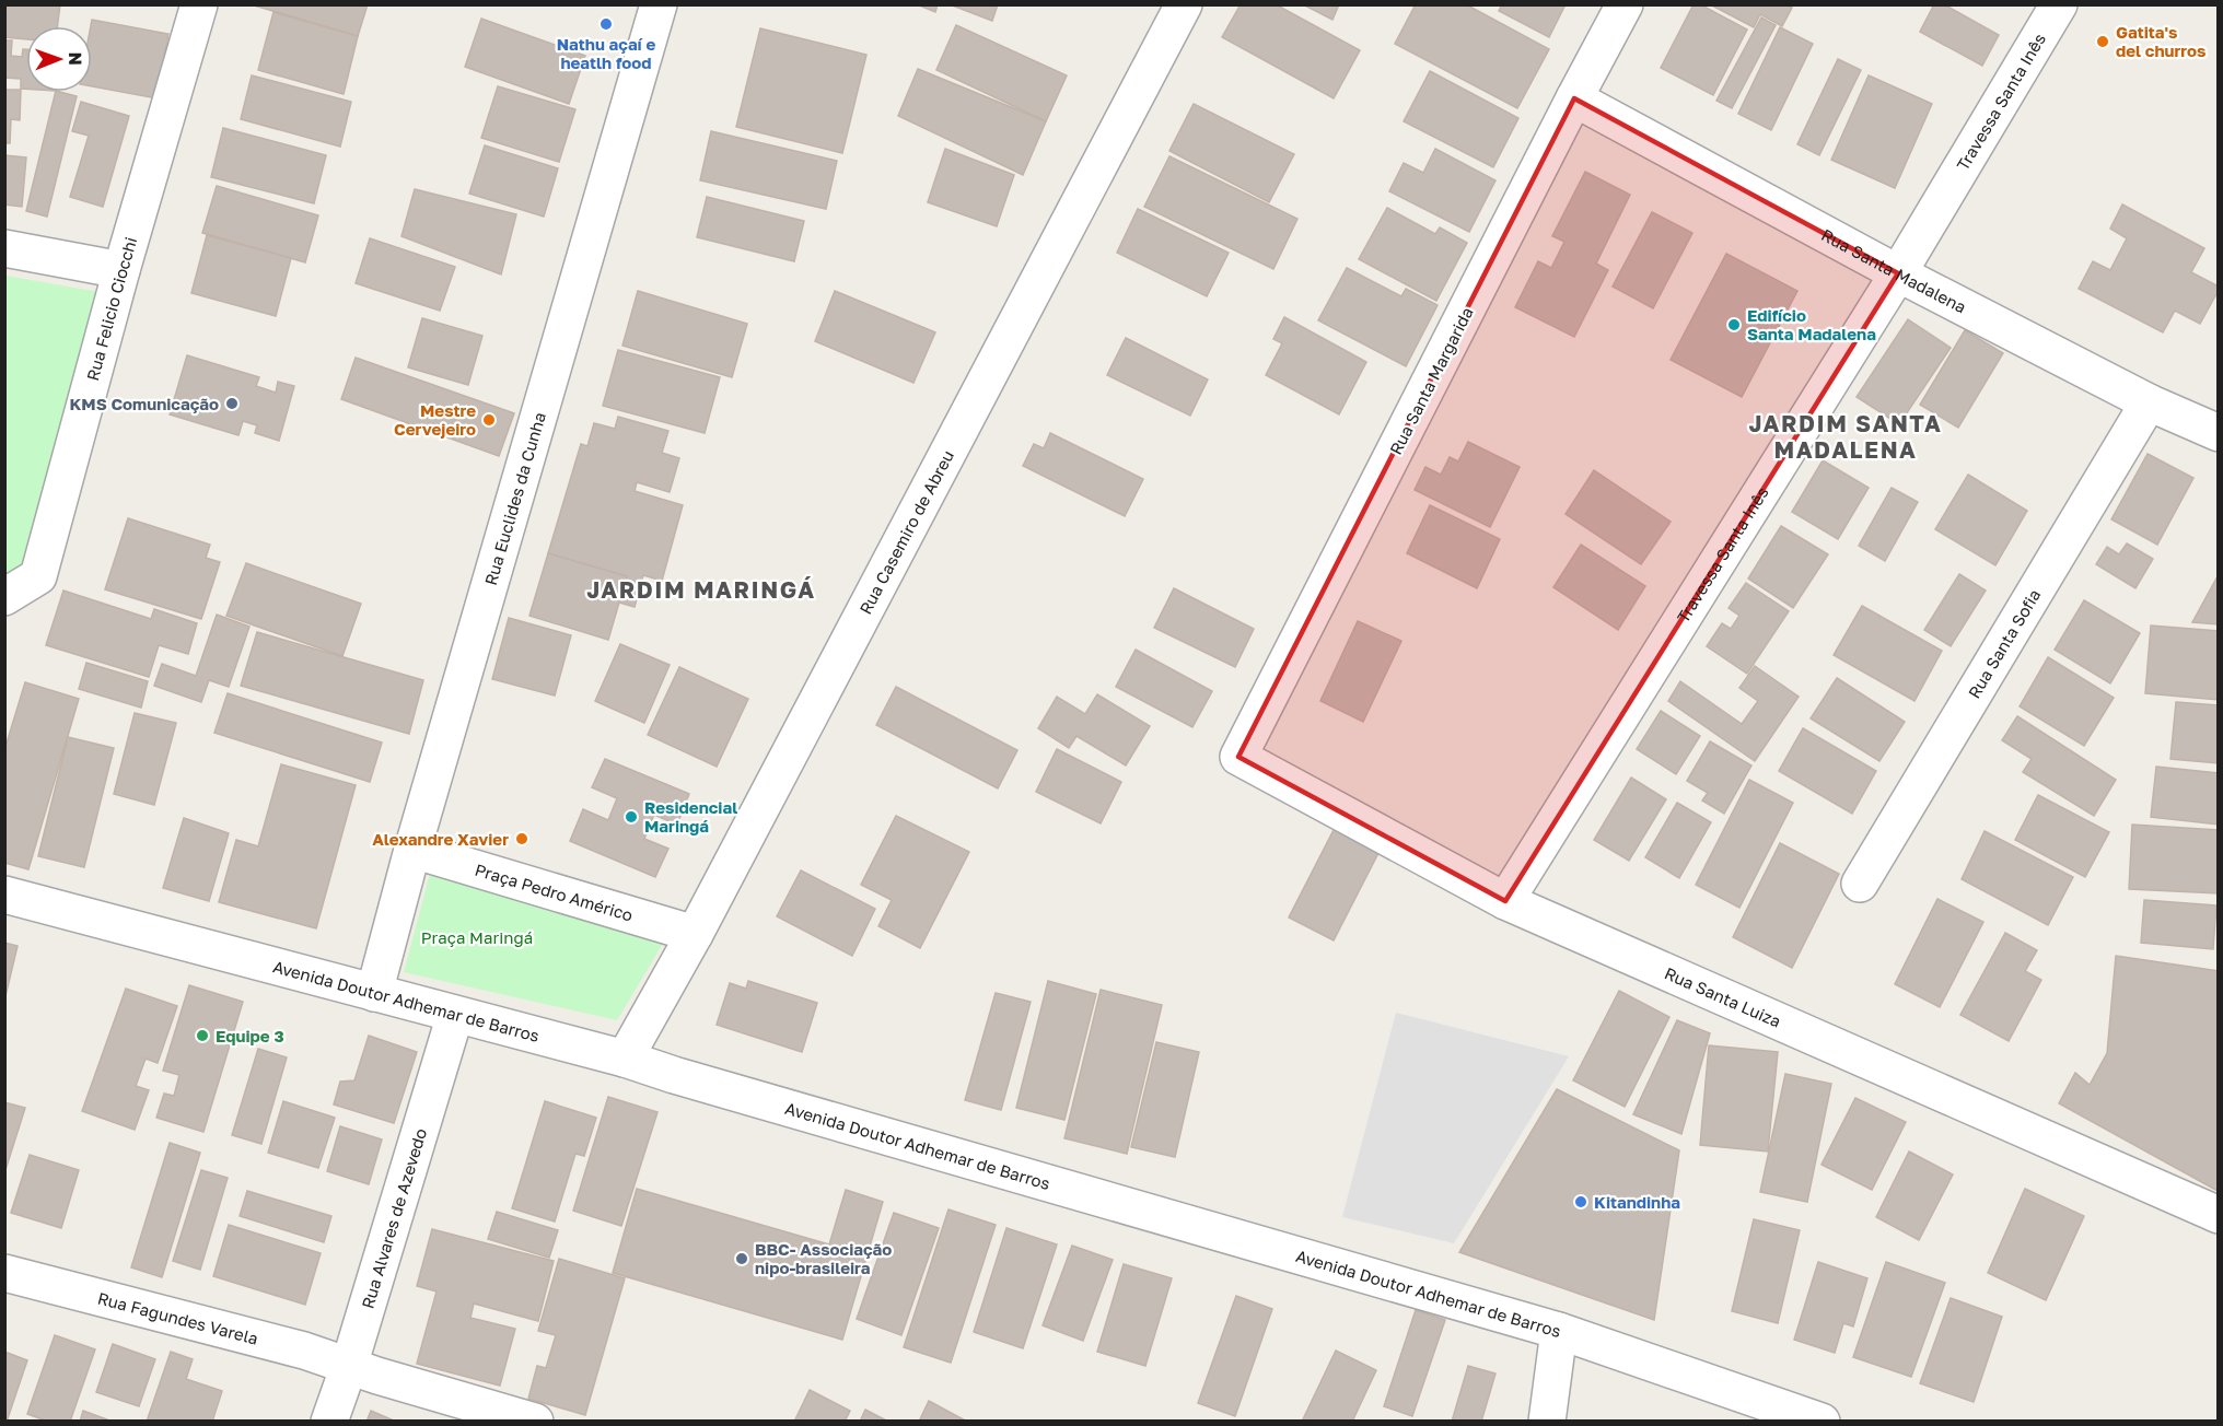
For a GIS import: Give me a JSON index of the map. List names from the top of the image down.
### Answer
{
  "streets": {
    "street": [
      "Travessa Santa Inês",
      "Rua Santa Madalena",
      "Rua Felicio Ciocchi",
      "Rua Santa Margarida",
      "Rua Euclides da Cunha",
      "Rua Casemiro de Abreu",
      "Rua Santa Sofia",
      "Praça Pedro Américo",
      "Rua Santa Luiza",
      "Avenida Doutor Adhemar de Barros",
      "Rua Alvares de Azevedo",
      "Rua Fagundes Varela"
    ]
  },
  "crossings": [
    ["Travessa Santa Inês", "Rua Santa Madalena"],
    ["Travessa Santa Inês", "Rua Santa Luiza"],
    ["Rua Santa Madalena", "Rua Santa Margarida"],
    ["Rua Santa Madalena", "Rua Santa Sofia"],
    ["Rua Santa Margarida", "Rua Santa Luiza"],
    ["Rua Euclides da Cunha", "Praça Pedro Américo"],
    ["Rua Euclides da Cunha", "Avenida Doutor Adhemar de Barros"],
    ["Rua Casemiro de Abreu", "Praça Pedro Américo"],
    ["Rua Casemiro de Abreu", "Avenida Doutor Adhemar de Barros"],
    ["Avenida Doutor Adhemar de Barros", "Rua Alvares de Azevedo"],
    ["Rua Alvares de Azevedo", "Rua Fagundes Varela"]
  ],
  "districts": ["JARDIM SANTA MADALENA", "JARDIM MARINGÁ"],
  "parks": ["Praça Maringá"],
  "places": [
    "Nathu açaí e heatlh food",
    "Gatita's del churros",
    "Edifício Santa Madalena",
    "KMS Comunicação",
    "Mestre Cervejeiro",
    "Residencial Maringá",
    "Alexandre Xavier",
    "Equipe 3",
    "Kitandinha",
    "BBC- Associação nipo-brasileira"
  ],
  "north": "right"
}
